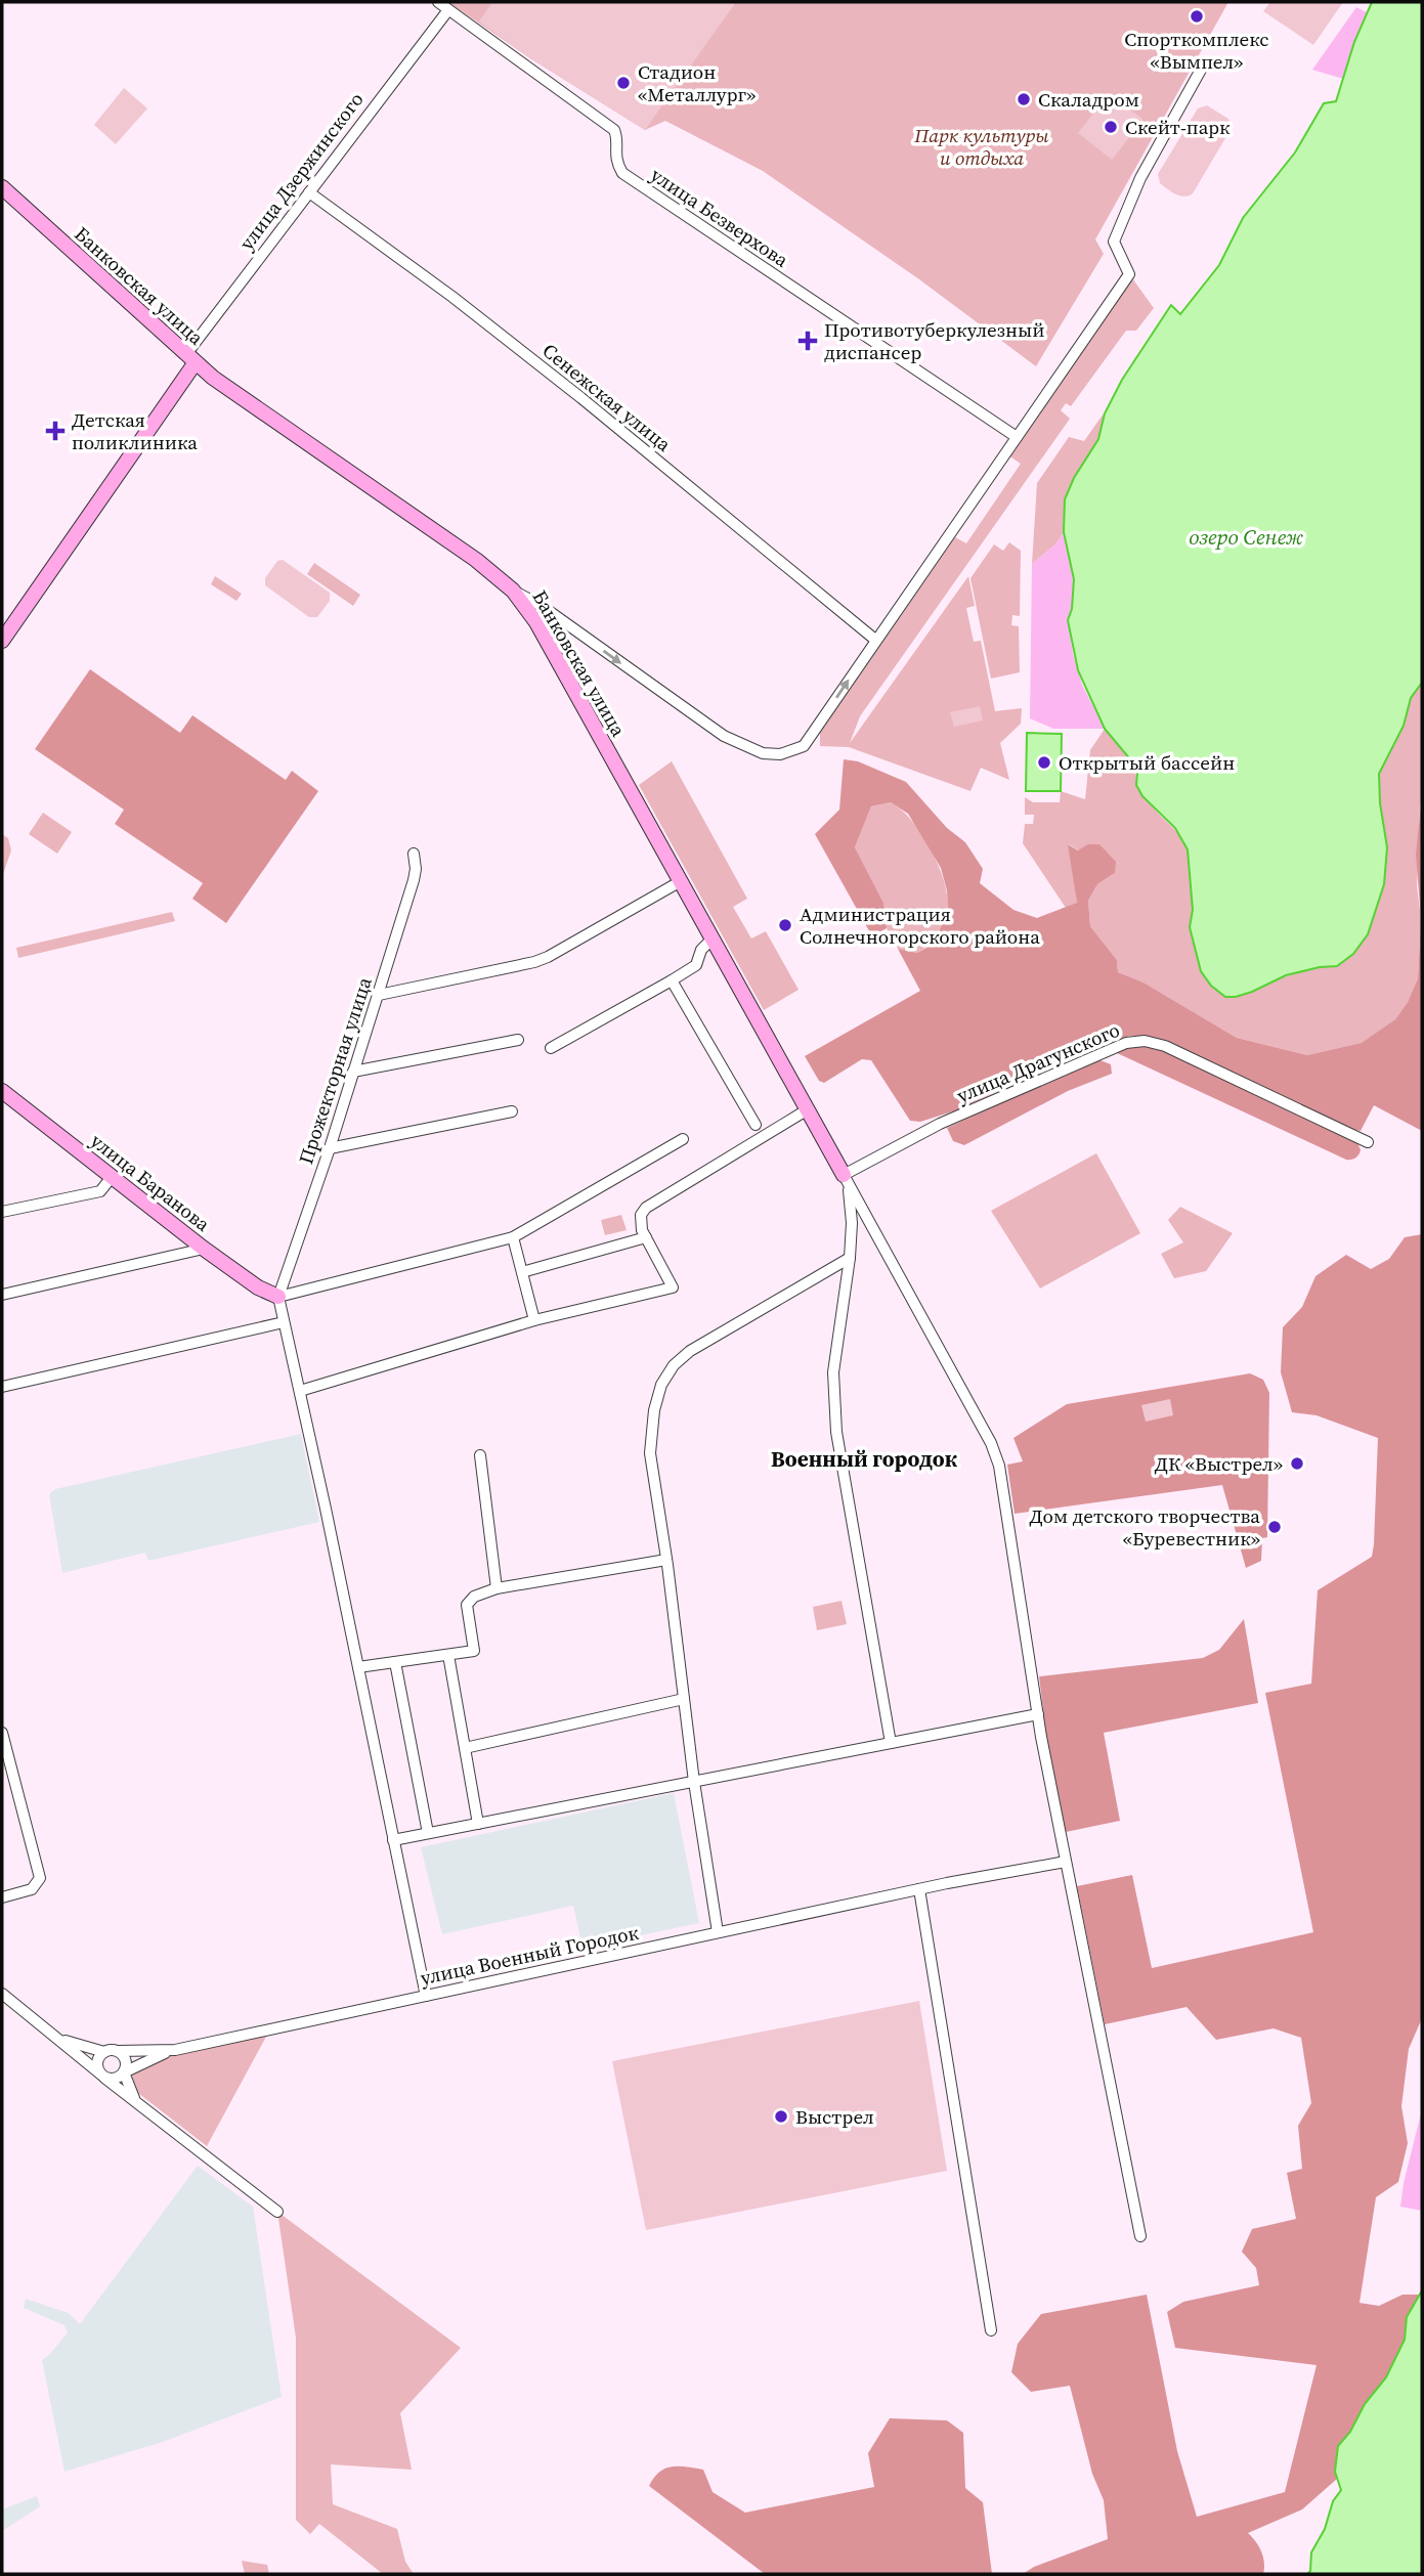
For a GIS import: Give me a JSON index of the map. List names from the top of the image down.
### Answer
{
  "streets": {
    "street": [
      "улица Дзержинского",
      "улица Безверхова",
      "Банковская улица",
      "Сенежская улица",
      "улица Драгунского",
      "Прожекторная улица",
      "улица Баранова",
      "улица Военный Городок"
    ]
  },
  "crossings": [
    ["улица Дзержинского", "улица Безверхова"],
    ["улица Дзержинского", "Банковская улица"],
    ["улица Дзержинского", "Сенежская улица"],
    ["Банковская улица", "улица Драгунского"],
    ["Прожекторная улица", "улица Баранова"]
  ],
  "districts": ["Военный городок"],
  "water": ["озеро Сенеж"],
  "parks": ["Парк культуры и отдыха"],
  "places": {
    "other": [
      "Спорткомплекс «Вымпел»",
      "Стадион «Металлург»",
      "Скаладром",
      "Скейт-парк",
      "Открытый бассейн",
      "Администрация Солнечногорского района",
      "ДК «Выстрел»",
      "Дом детского творчества «Буревестник»",
      "Выстрел"
    ],
    "health": ["Противотуберкулезный диспансер", "Детская поликлиника"]
  }
}
